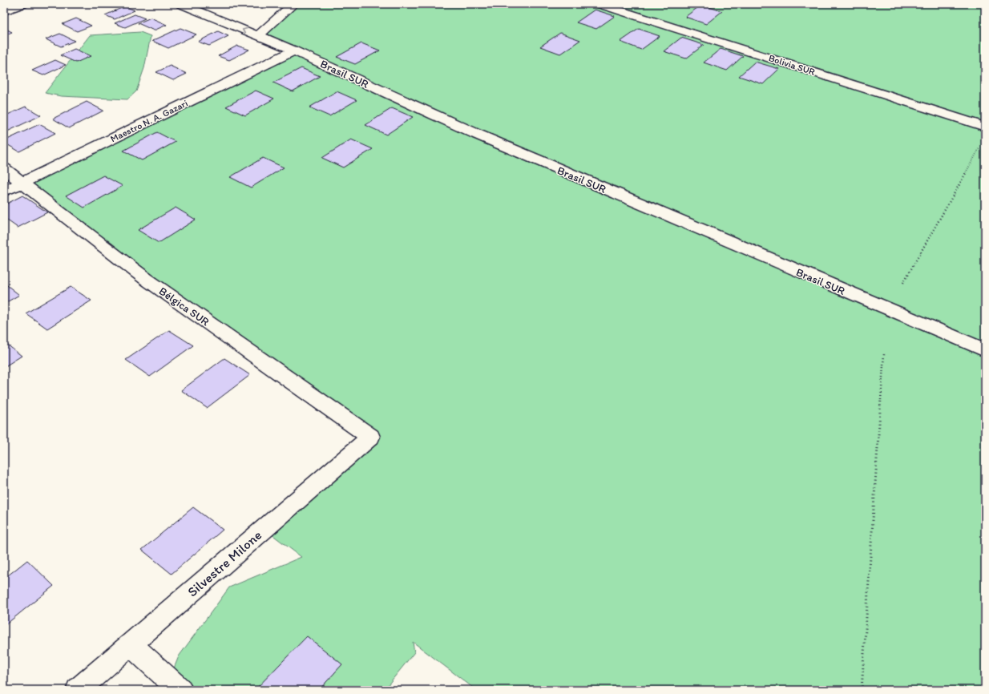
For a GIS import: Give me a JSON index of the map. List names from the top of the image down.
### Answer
{
  "streets": {
    "street": [
      "Bolivia SUR",
      "Brasil SUR",
      "Maestro N. A. Gazari",
      "Bélgica SUR",
      "Silvestre Milone"
    ]
  },
  "crossings": [
    ["Brasil SUR", "Maestro N. A. Gazari"],
    ["Maestro N. A. Gazari", "Bélgica SUR"],
    ["Bélgica SUR", "Silvestre Milone"]
  ]
}
